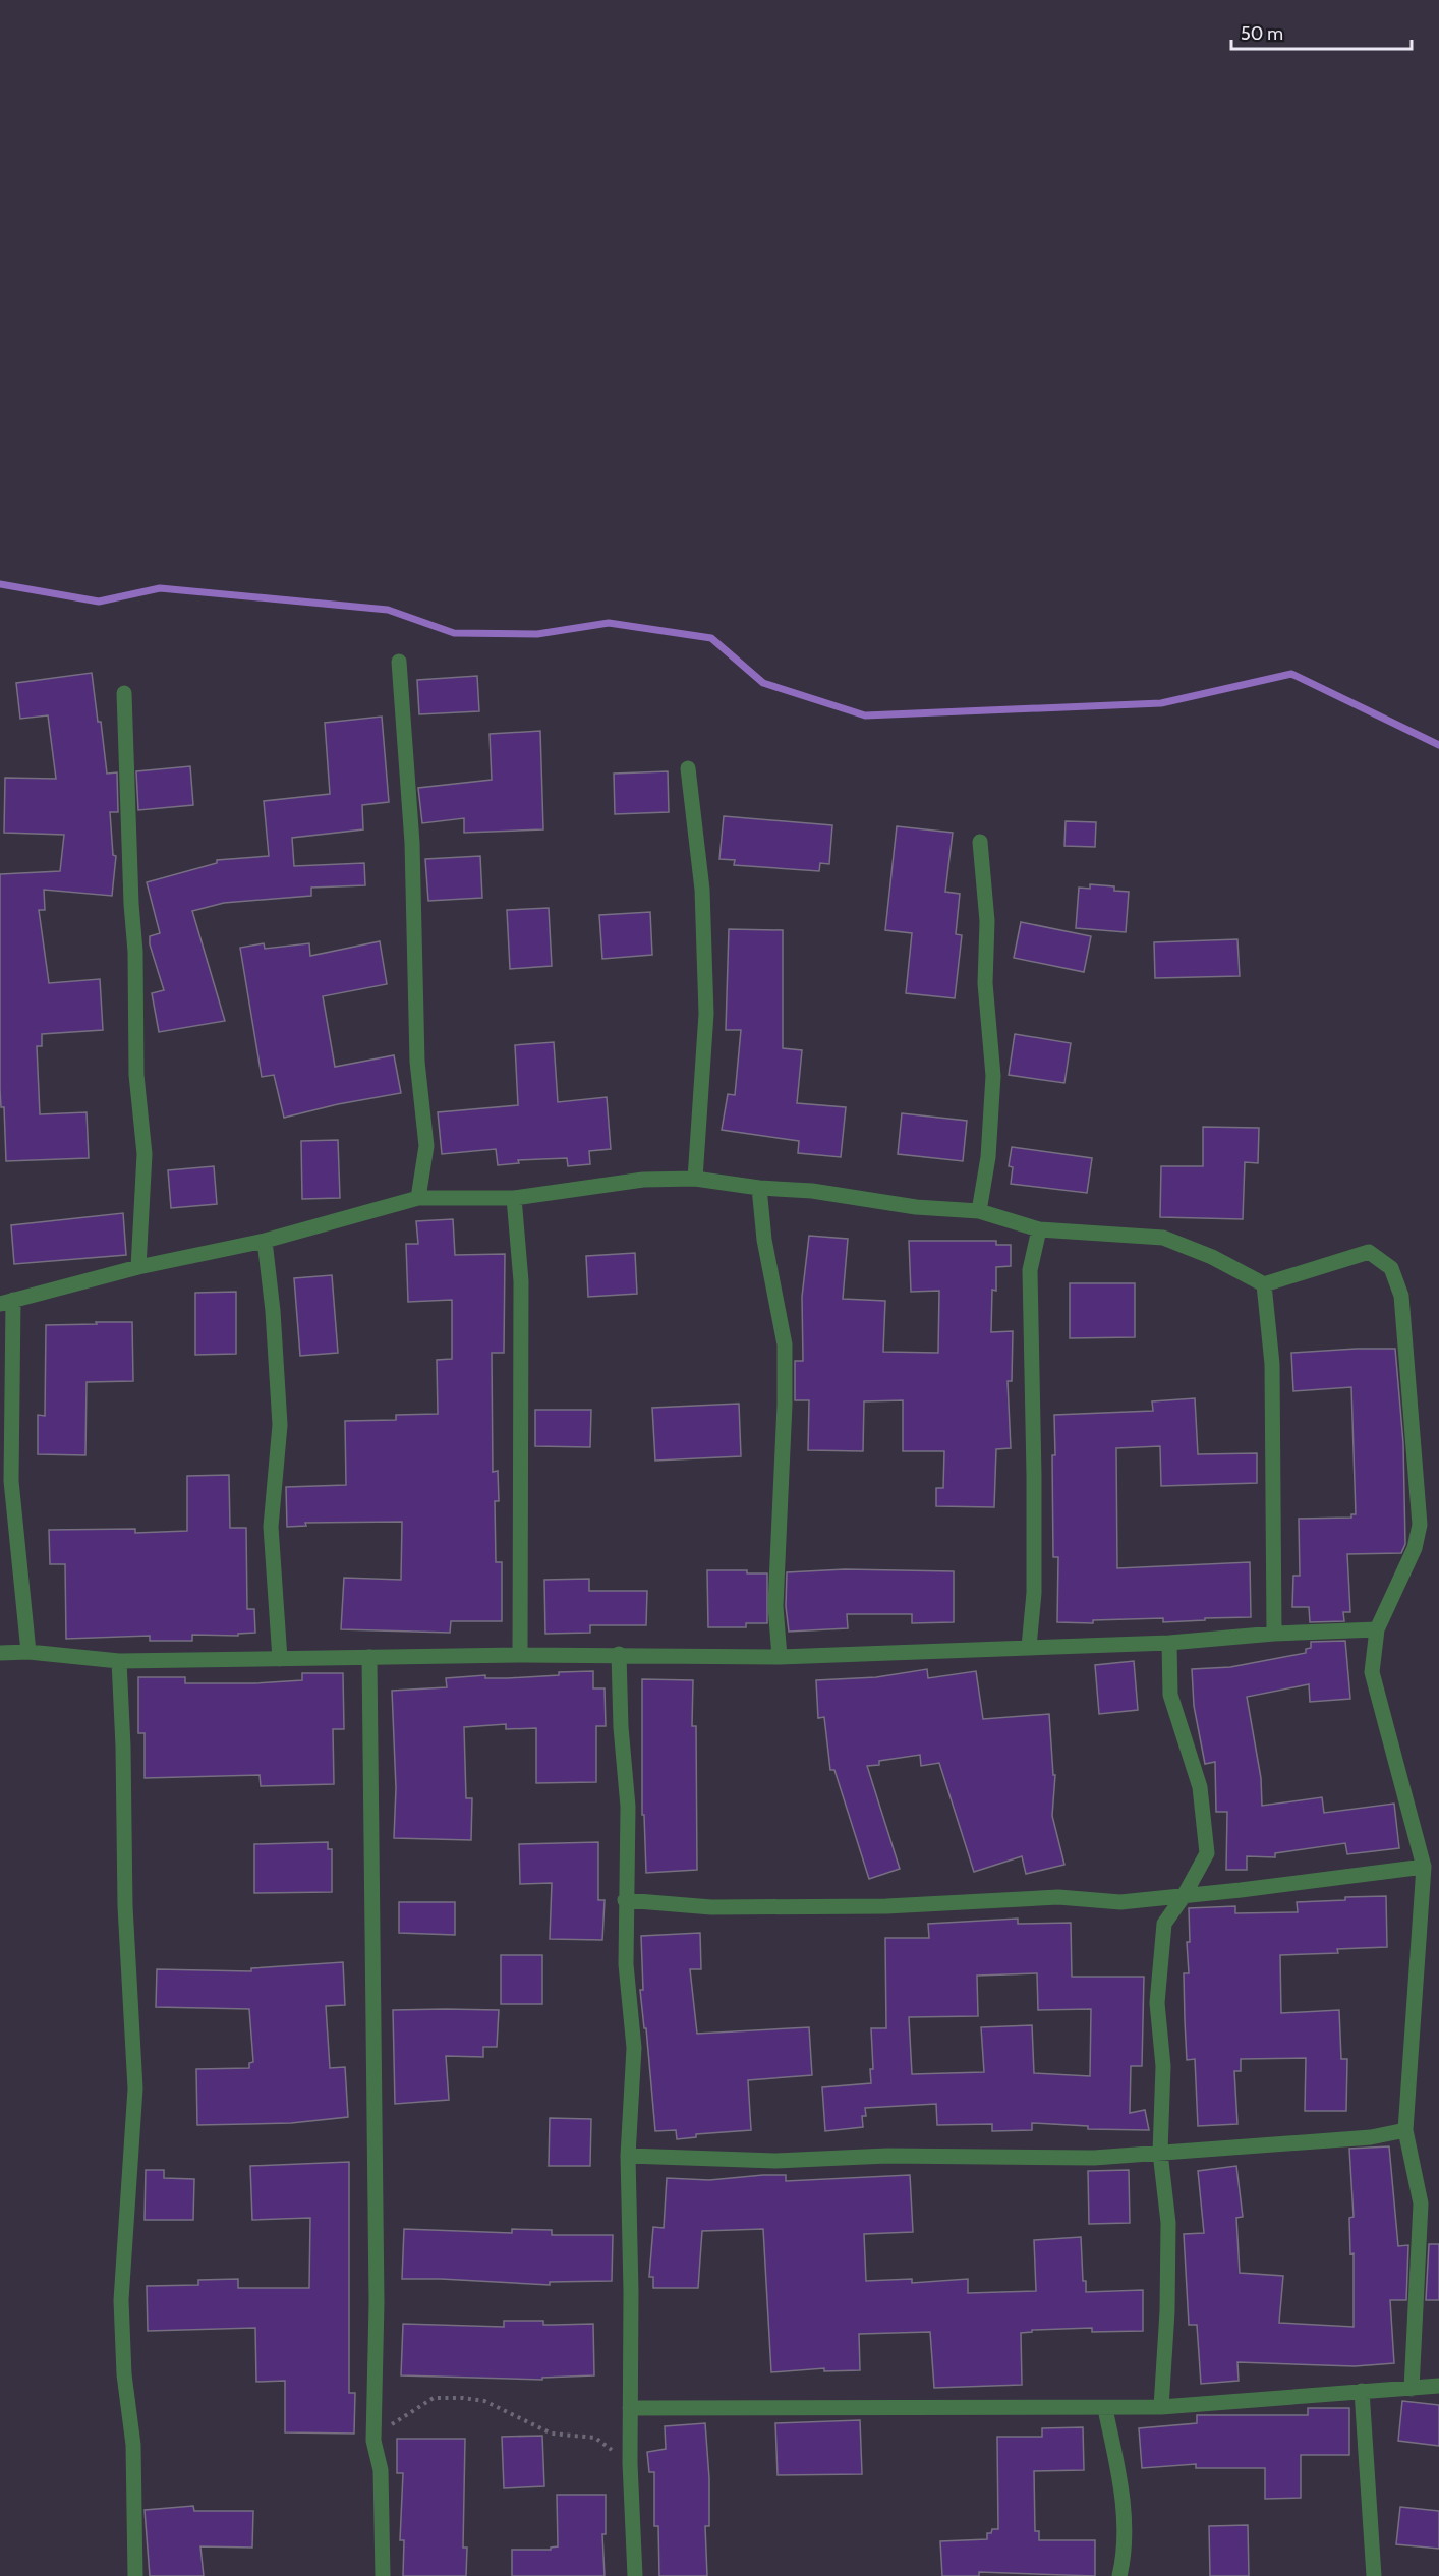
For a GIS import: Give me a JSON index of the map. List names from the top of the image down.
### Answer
{
  "scale_bar": "50 m"
}
